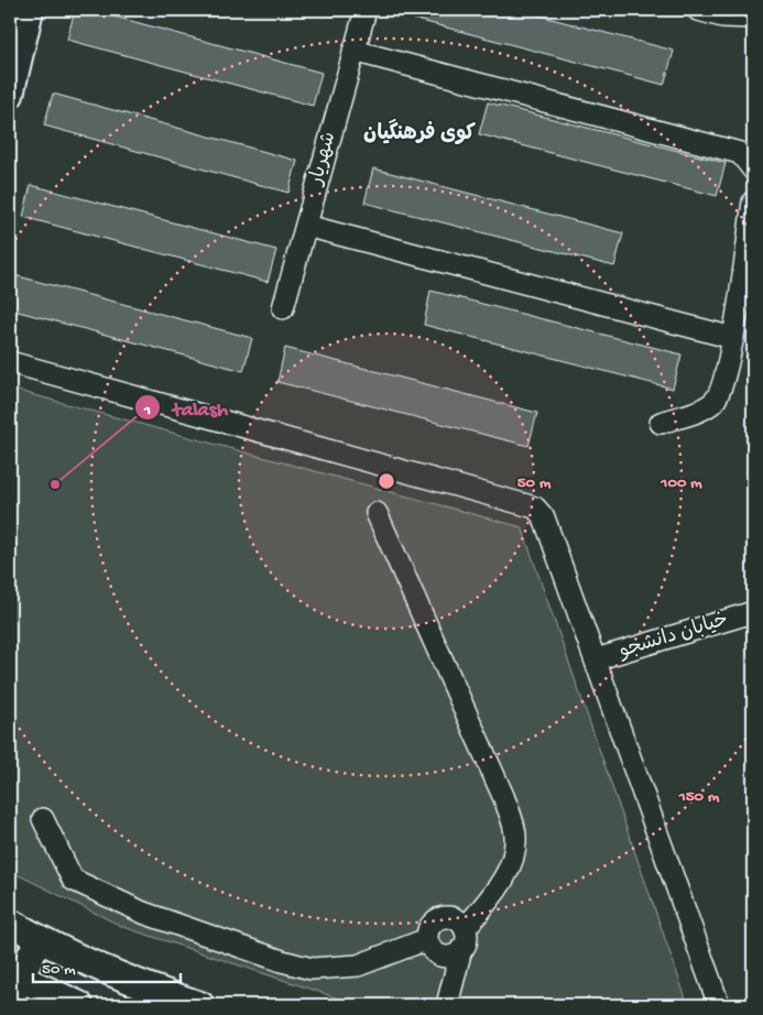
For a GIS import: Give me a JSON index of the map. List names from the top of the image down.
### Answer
{
  "streets": {
    "street": ["شهریار", "خیابان دانشجو"]
  },
  "districts": ["کوی فرهنگیان"],
  "places": ["talash"],
  "scale_bar": "50 m",
  "rings": ["50 m", "100 m", "150 m"]
}
